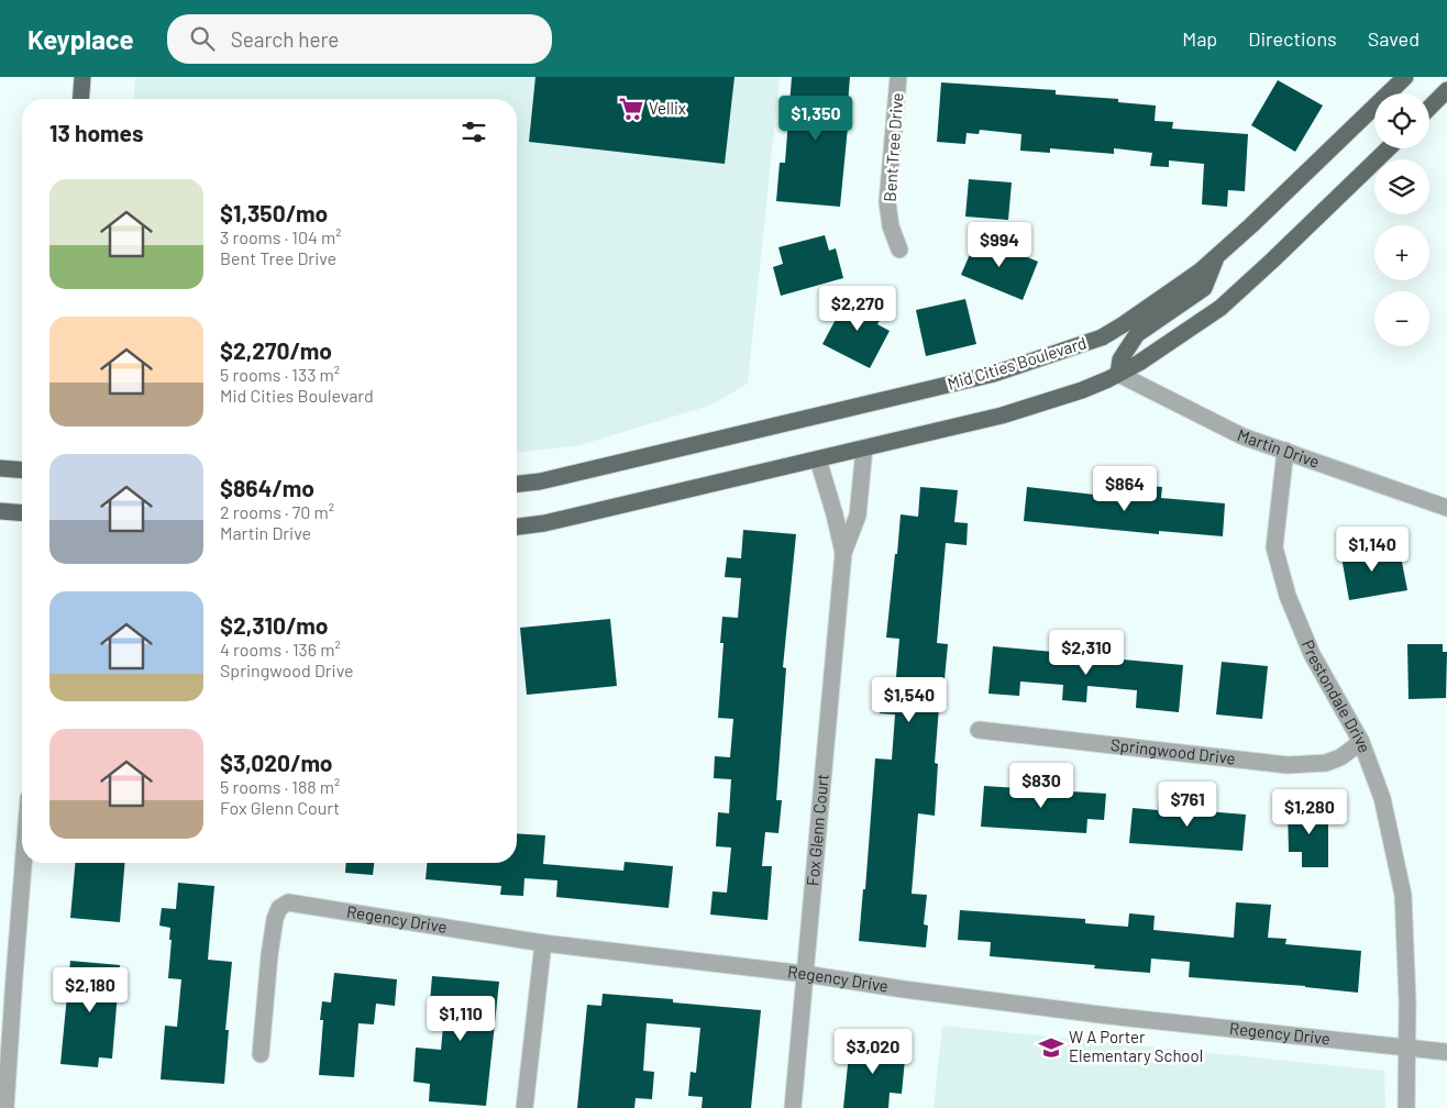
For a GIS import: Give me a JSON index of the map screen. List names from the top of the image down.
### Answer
{
  "streets": {
    "main road": ["Mid Cities Boulevard"],
    "street": [
      "Bent Tree Drive",
      "Martin Drive",
      "Prestondale Drive",
      "Springwood Drive",
      "Fox Glenn Court",
      "Regency Drive"
    ]
  },
  "crossings": [
    ["Martin Drive", "Prestondale Drive"],
    ["Prestondale Drive", "Springwood Drive"],
    ["Prestondale Drive", "Regency Drive"],
    ["Fox Glenn Court", "Regency Drive"]
  ],
  "places": {
    "supermarket": ["Vellix"],
    "school or university": ["W A Porter Elementary School"]
  },
  "page": {
    "header": "Keyplace",
    "search": "Search here",
    "nav": ["Map", "Directions", "Saved"],
    "map_buttons": ["+", "−"],
    "price": [
      "$1,350",
      "$994",
      "$2,270",
      "$864",
      "$1,140",
      "$2,310",
      "$1,540",
      "$830",
      "$761",
      "$1,280",
      "$2,180",
      "$1,110",
      "$3,020"
    ],
    "heading": "13 homes",
    "list": [
      {
        "name": "$1,350/mo",
        "note": "3 rooms · 104 m² · Bent Tree Drive"
      },
      {
        "name": "$2,270/mo",
        "note": "5 rooms · 133 m² · Mid Cities Boulevard"
      },
      {
        "name": "$864/mo",
        "note": "2 rooms · 70 m² · Martin Drive"
      },
      {
        "name": "$2,310/mo",
        "note": "4 rooms · 136 m² · Springwood Drive"
      },
      {
        "name": "$3,020/mo",
        "note": "5 rooms · 188 m² · Fox Glenn Court"
      }
    ]
  }
}
